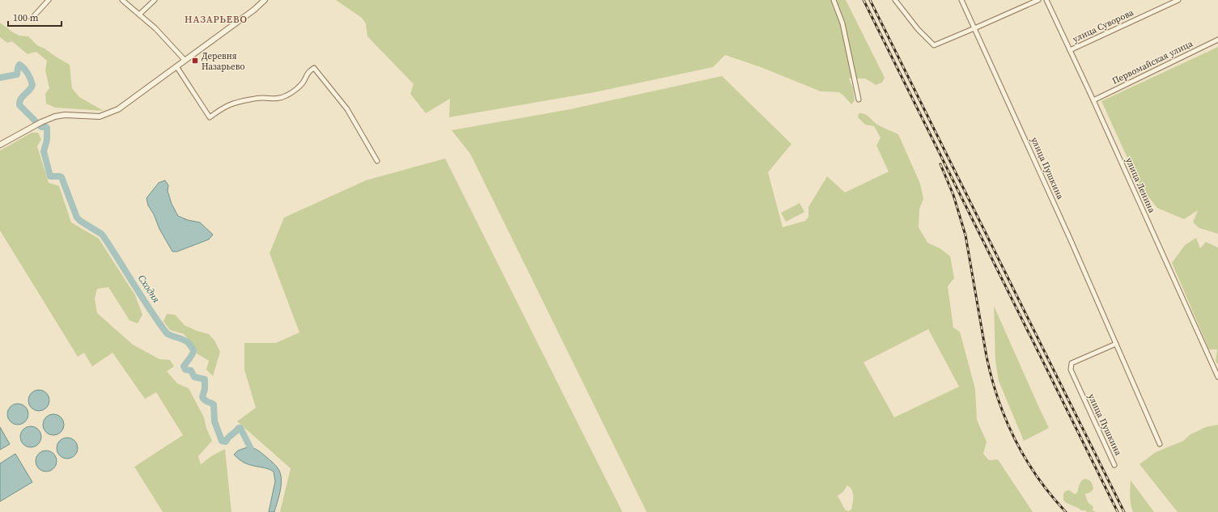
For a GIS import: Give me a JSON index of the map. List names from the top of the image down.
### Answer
{
  "streets": {
    "street": [
      "улица Суворова",
      "Первомайская улица",
      "улица Пушкина",
      "улица Ленина"
    ]
  },
  "crossings": [
    ["улица Суворова", "улица Ленина"],
    ["Первомайская улица", "улица Ленина"]
  ],
  "districts": ["НАЗАРЬЕВО"],
  "water": ["Сходня"],
  "places": {
    "transit": ["Деревня Назарьево"]
  },
  "scale_bar": "100 m"
}
